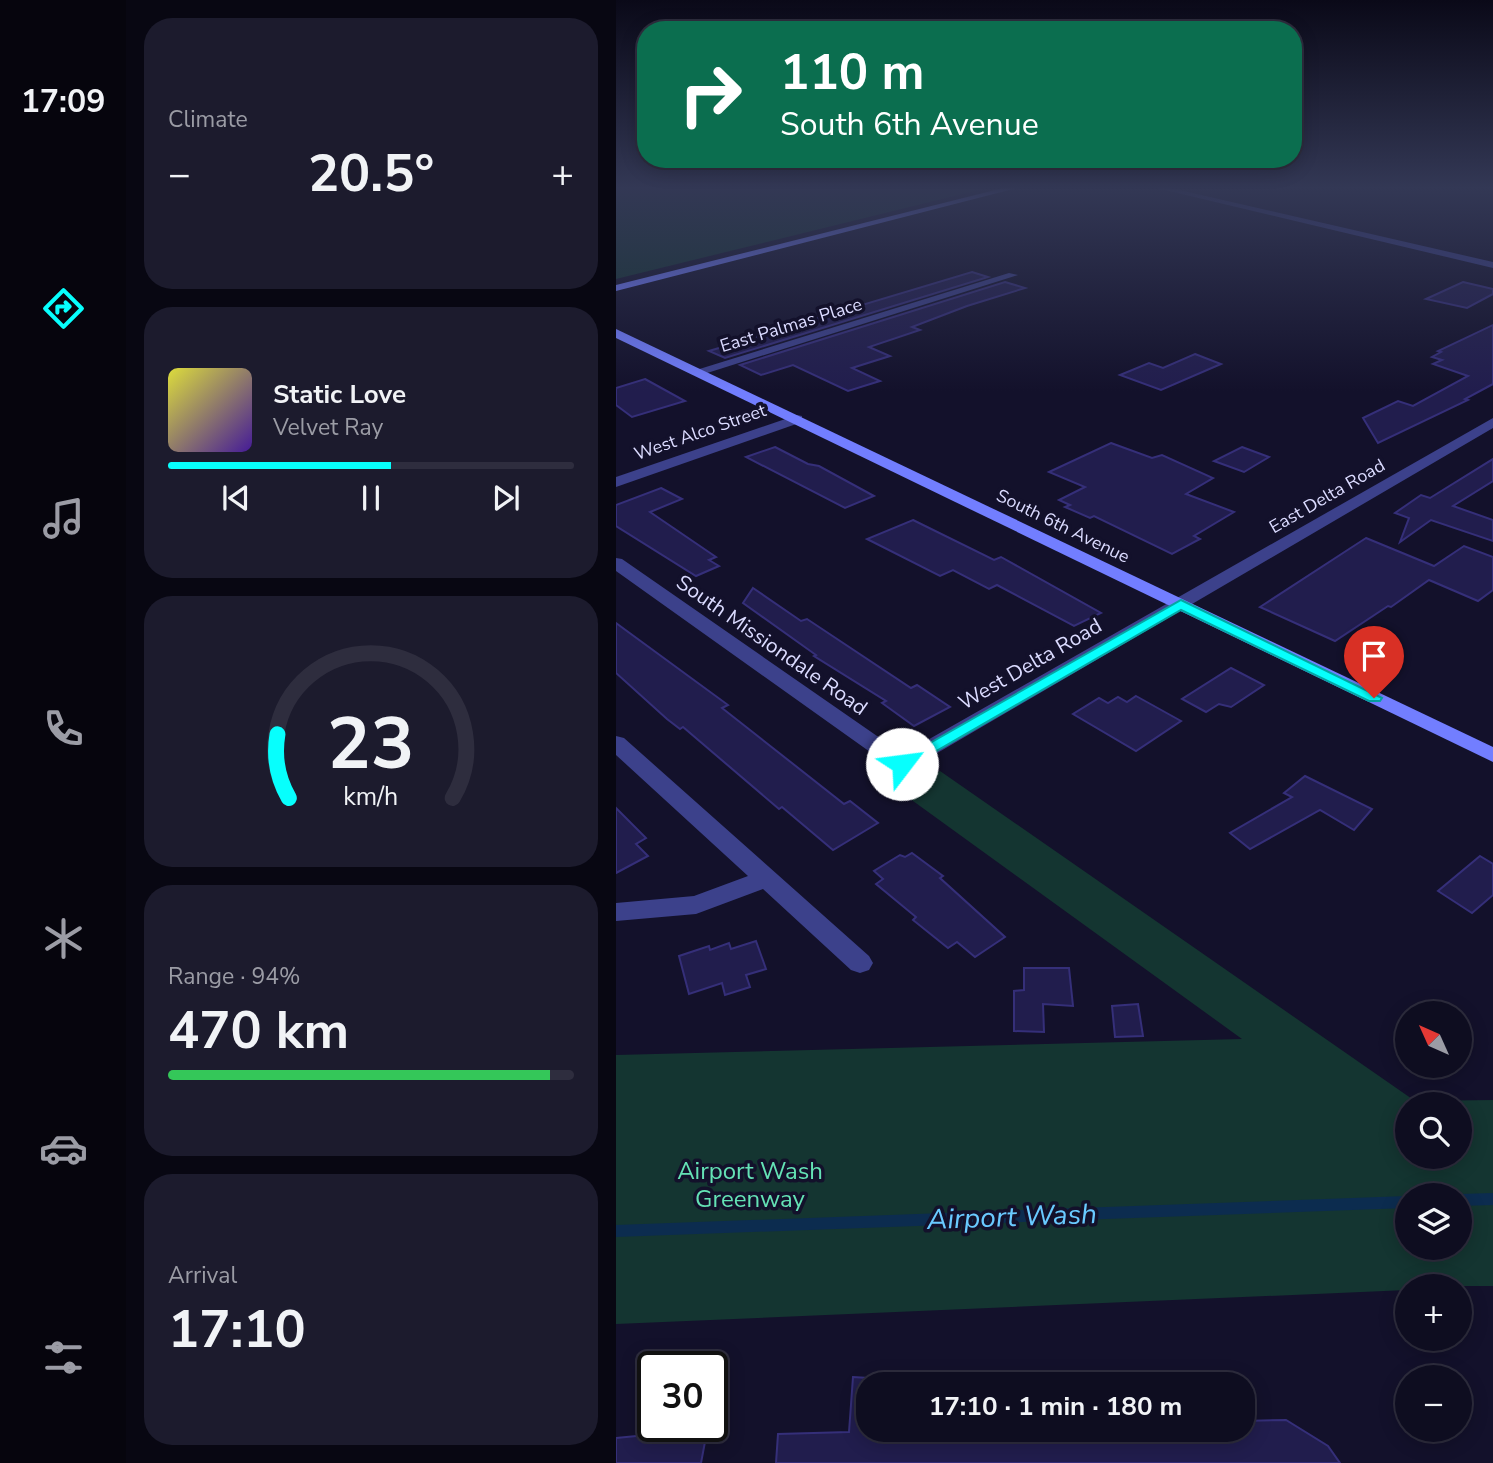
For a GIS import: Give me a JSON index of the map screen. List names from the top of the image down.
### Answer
{
  "streets": {
    "street": [
      "East Palmas Place",
      "West Alco Street",
      "East Delta Road",
      "South 6th Avenue",
      "South Missiondale Road",
      "West Delta Road"
    ]
  },
  "crossings": [
    ["East Palmas Place", "South 6th Avenue"],
    ["West Alco Street", "South 6th Avenue"],
    ["East Delta Road", "South 6th Avenue"],
    ["East Delta Road", "West Delta Road"],
    ["South 6th Avenue", "West Delta Road"],
    ["South Missiondale Road", "West Delta Road"]
  ],
  "water": ["Airport Wash"],
  "parks": ["Airport Wash Greenway"],
  "north": "top left",
  "page": {
    "tabs": "17:09",
    "tile": [
      "Climate",
      ["Range · 94%", "470 km"],
      ["Arrival", "17:10"]
    ],
    "turn": ["110 m", "South 6th Avenue"],
    "heat": ["−", "20.5°", "+"],
    "song": ["Static Love", "Velvet Ray"],
    "map_buttons": ["+", "−"],
    "limit": "30",
    "trip": "17:10 · 1 min · 180 m",
    "gauge": ["23", "km/h"]
  }
}
